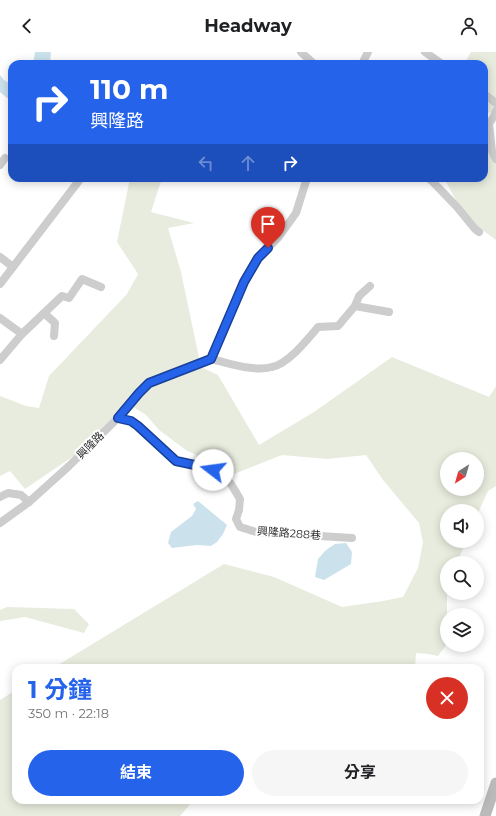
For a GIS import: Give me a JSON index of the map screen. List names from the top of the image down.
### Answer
{
  "streets": {
    "street": ["興隆路", "興隆路288巷"]
  },
  "crossings": [
    ["興隆路", "興隆路288巷"]
  ],
  "north": "bottom left",
  "page": {
    "header": "Headway",
    "turn": ["110 m", "興隆路"],
    "heading": ["1 分鐘", "350 m · 22:18"],
    "buttons": ["結束", "分享"]
  }
}
